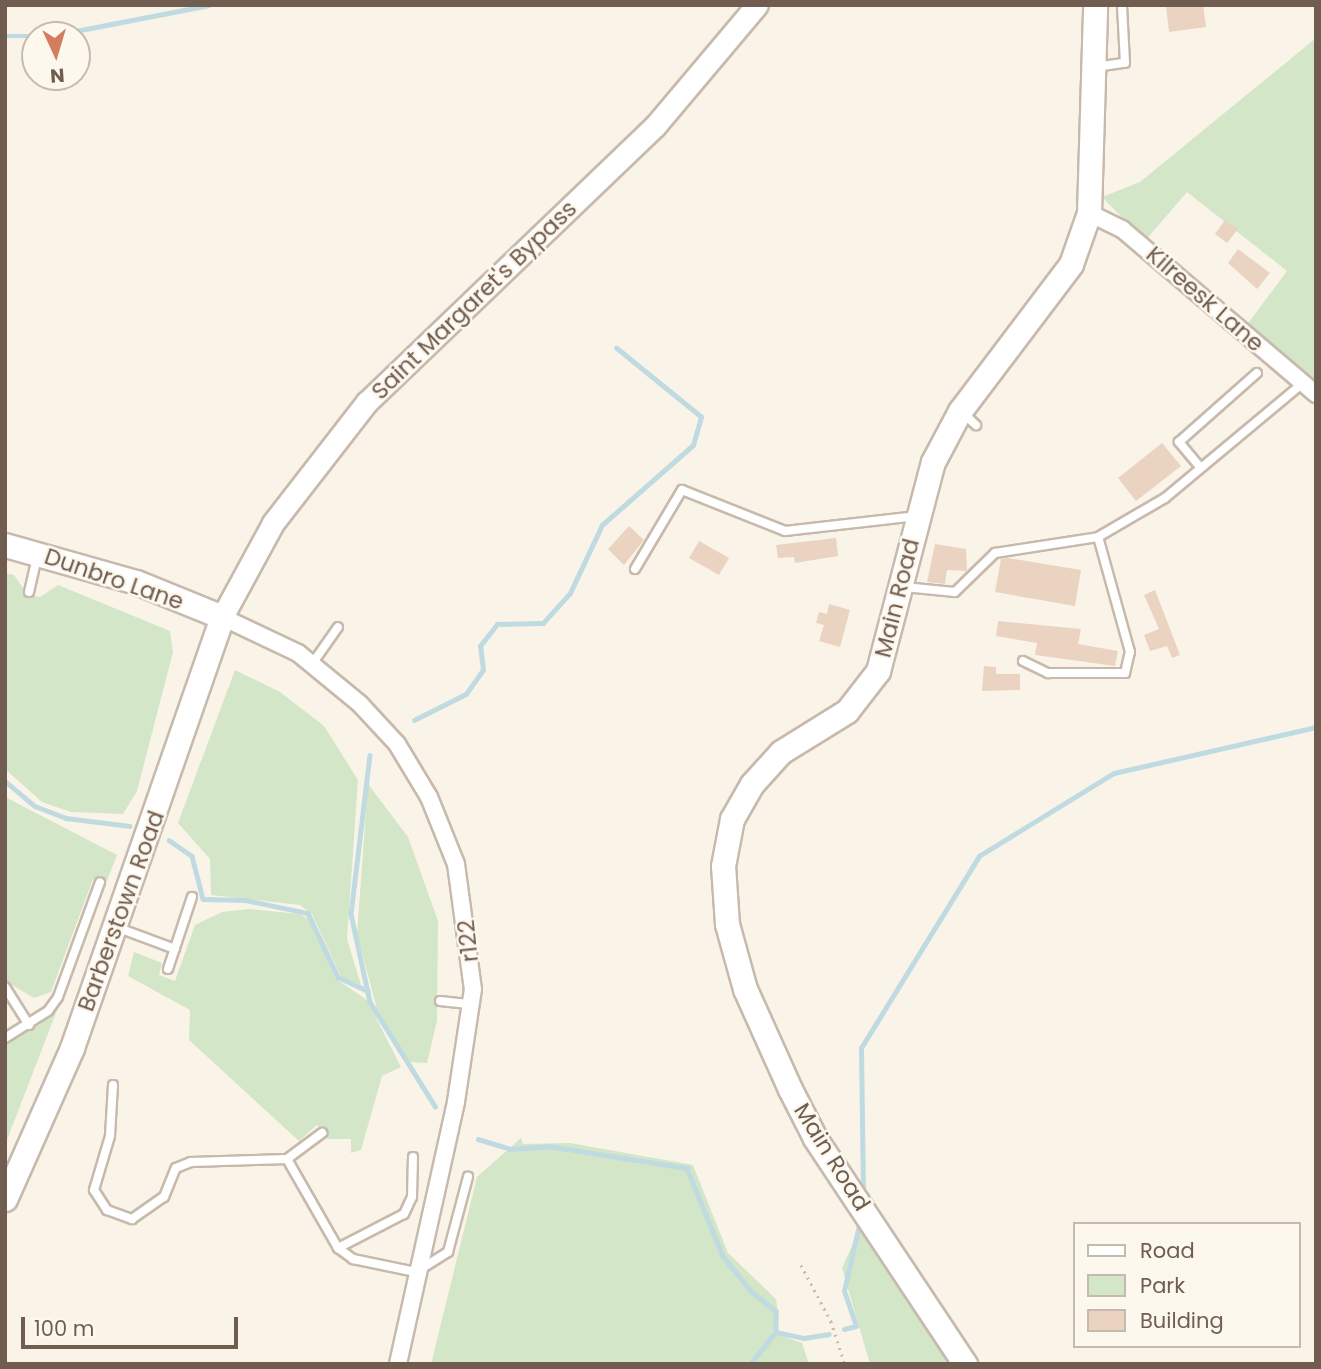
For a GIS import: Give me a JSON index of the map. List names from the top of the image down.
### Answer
{
  "streets": {
    "main road": ["Dunbro Lane", "Main Road", "Barberstown Road"],
    "street": ["Kilreesk Lane", "Saint Margaret's Bypass", "r122"]
  },
  "crossings": [
    ["Kilreesk Lane", "Main Road"],
    ["Saint Margaret's Bypass", "Dunbro Lane"],
    ["Saint Margaret's Bypass", "Barberstown Road"],
    ["Saint Margaret's Bypass", "r122"],
    ["Dunbro Lane", "Barberstown Road"],
    ["Dunbro Lane", "r122"],
    ["Barberstown Road", "r122"]
  ],
  "legend": ["Road", "Park", "Building"],
  "scale_bar": "100 m",
  "north": "bottom"
}
